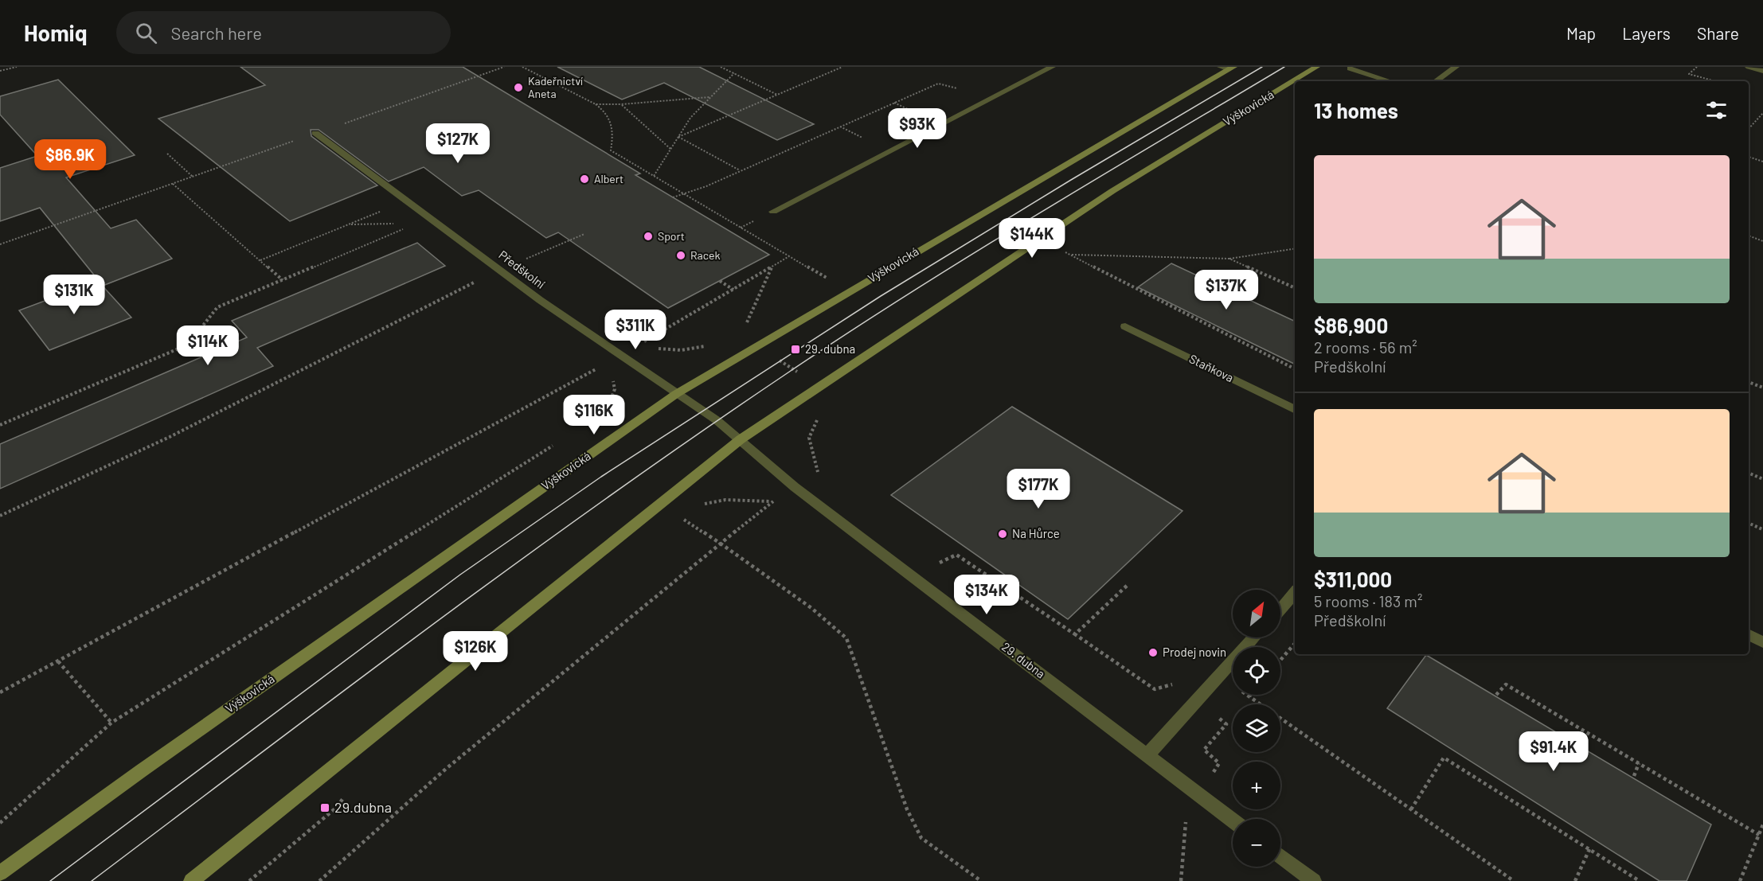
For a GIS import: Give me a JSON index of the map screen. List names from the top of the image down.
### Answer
{
  "streets": {
    "street": [
      "Výškovická",
      "Předškolní",
      "Staňkova",
      "29. dubna"
    ]
  },
  "crossings": [
    ["Výškovická", "Předškolní"],
    ["Výškovická", "29. dubna"],
    ["Předškolní", "29. dubna"]
  ],
  "places": {
    "other": [
      "Kadeřnictví Aneta",
      "Albert",
      "Sport",
      "Racek",
      "Na Hůrce",
      "Prodej novin"
    ],
    "transit": ["29. dubna", "29.dubna"]
  },
  "north": "top right",
  "page": {
    "header": "Homiq",
    "search": "Search here",
    "nav": ["Map", "Layers", "Share"],
    "heading": "13 homes",
    "price": [
      "$93K",
      "$127K",
      "$86.9K",
      "$144K",
      "$137K",
      "$131K",
      "$311K",
      "$114K",
      "$116K",
      "$177K",
      "$134K",
      "$126K",
      "$91.4K"
    ],
    "list": [
      {
        "name": "$86,900",
        "note": "2 rooms · 56 m² · Předškolní"
      },
      {
        "name": "$311,000",
        "note": "5 rooms · 183 m² · Předškolní"
      }
    ],
    "map_buttons": ["+", "−"]
  }
}
